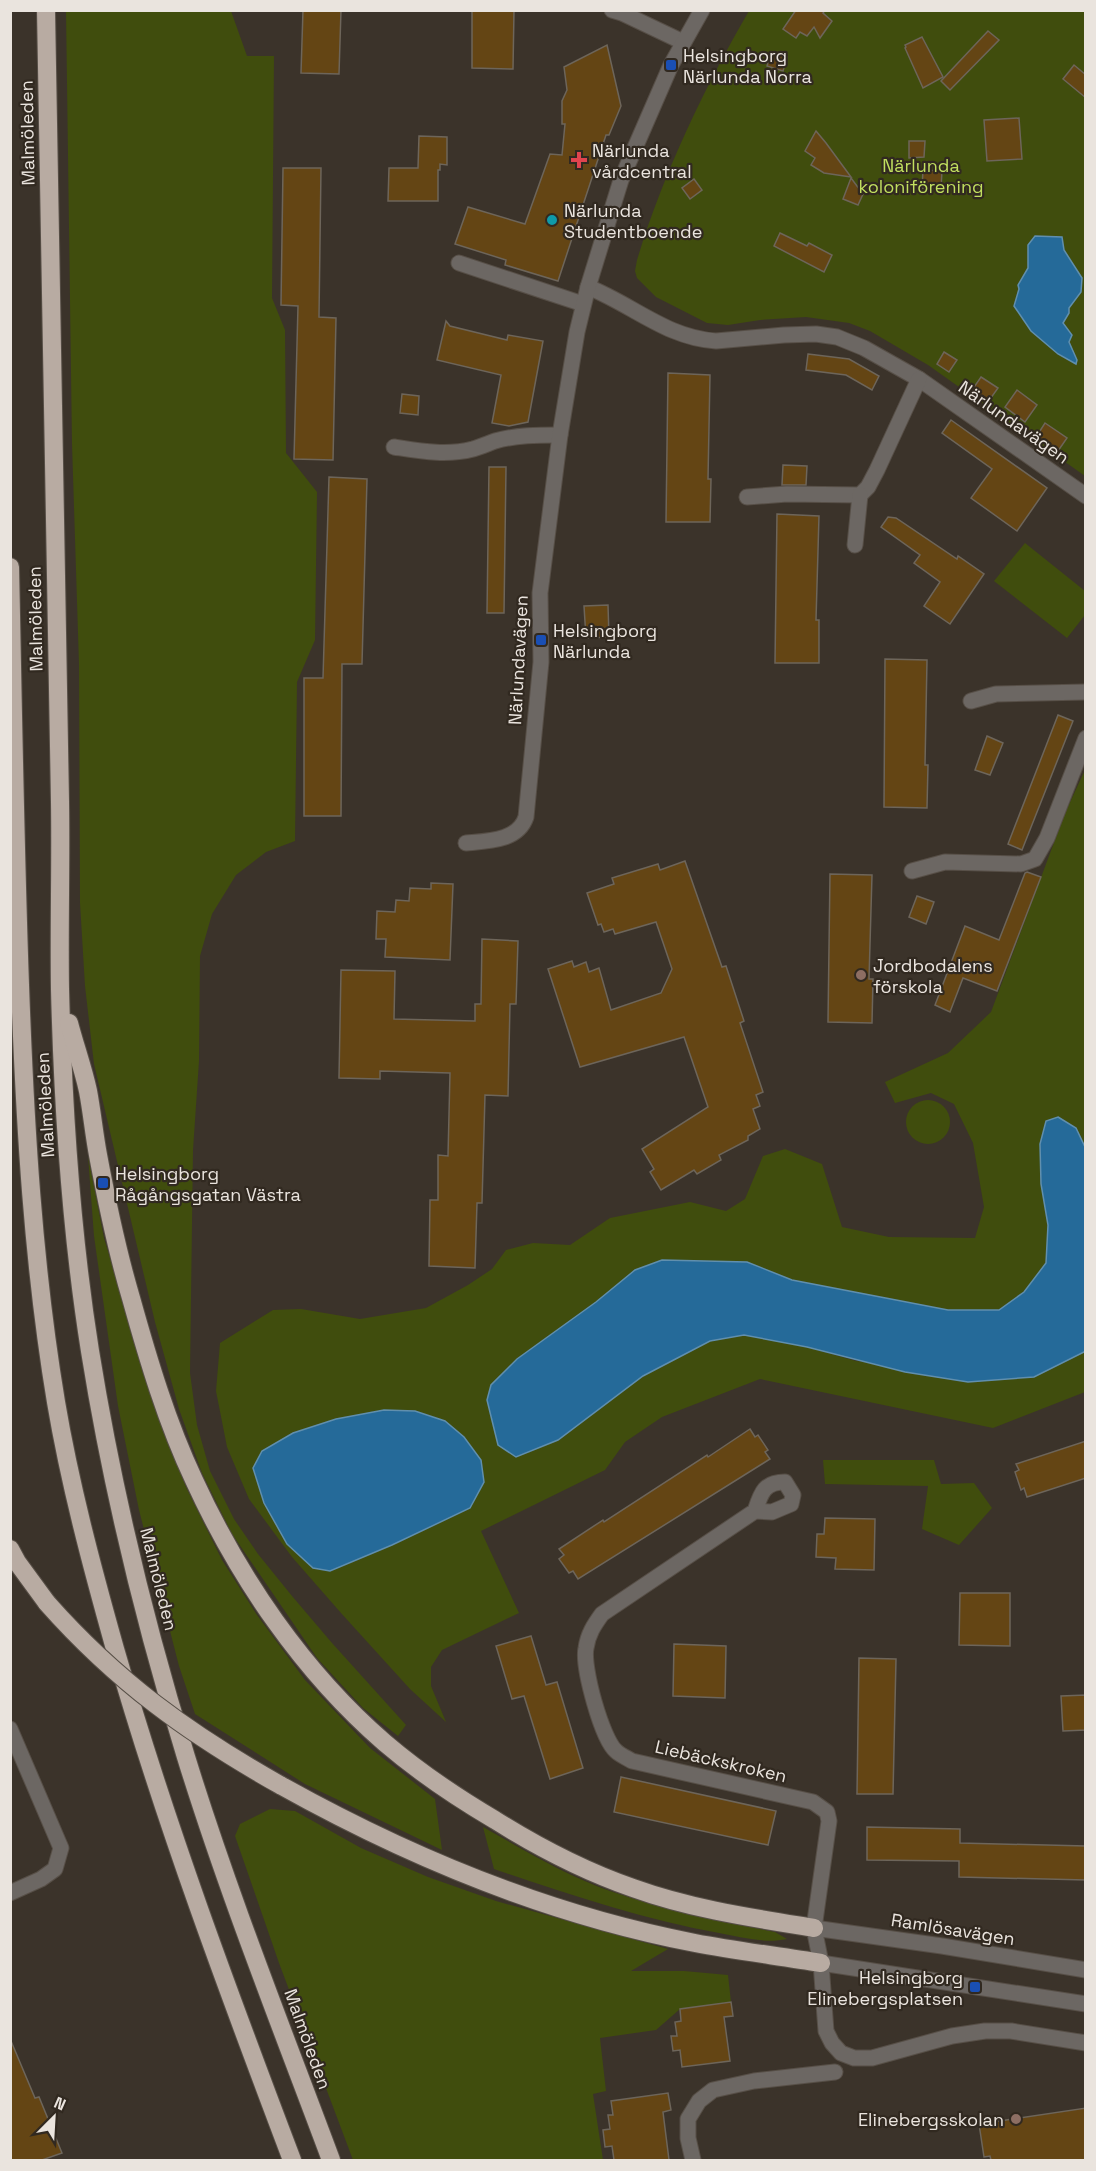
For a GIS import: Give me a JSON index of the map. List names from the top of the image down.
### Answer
{
  "streets": {
    "highway": ["Malmöleden"],
    "street": ["Närlundavägen", "Liebäckskroken", "Ramlösavägen"]
  },
  "crossings": [
    ["Liebäckskroken", "Ramlösavägen"]
  ],
  "parks": ["Närlunda koloniförening"],
  "places": {
    "transit": [
      "Helsingborg Närlunda Norra",
      "Helsingborg Närlunda",
      "Helsingborg Rågångsgatan Västra",
      "Helsingborg Elinebergsplatsen"
    ],
    "health": ["Närlunda vårdcentral"],
    "other": ["Närlunda Studentboende", "Jordbodalens förskola", "Elinebergsskolan"]
  },
  "north": "top right"
}
